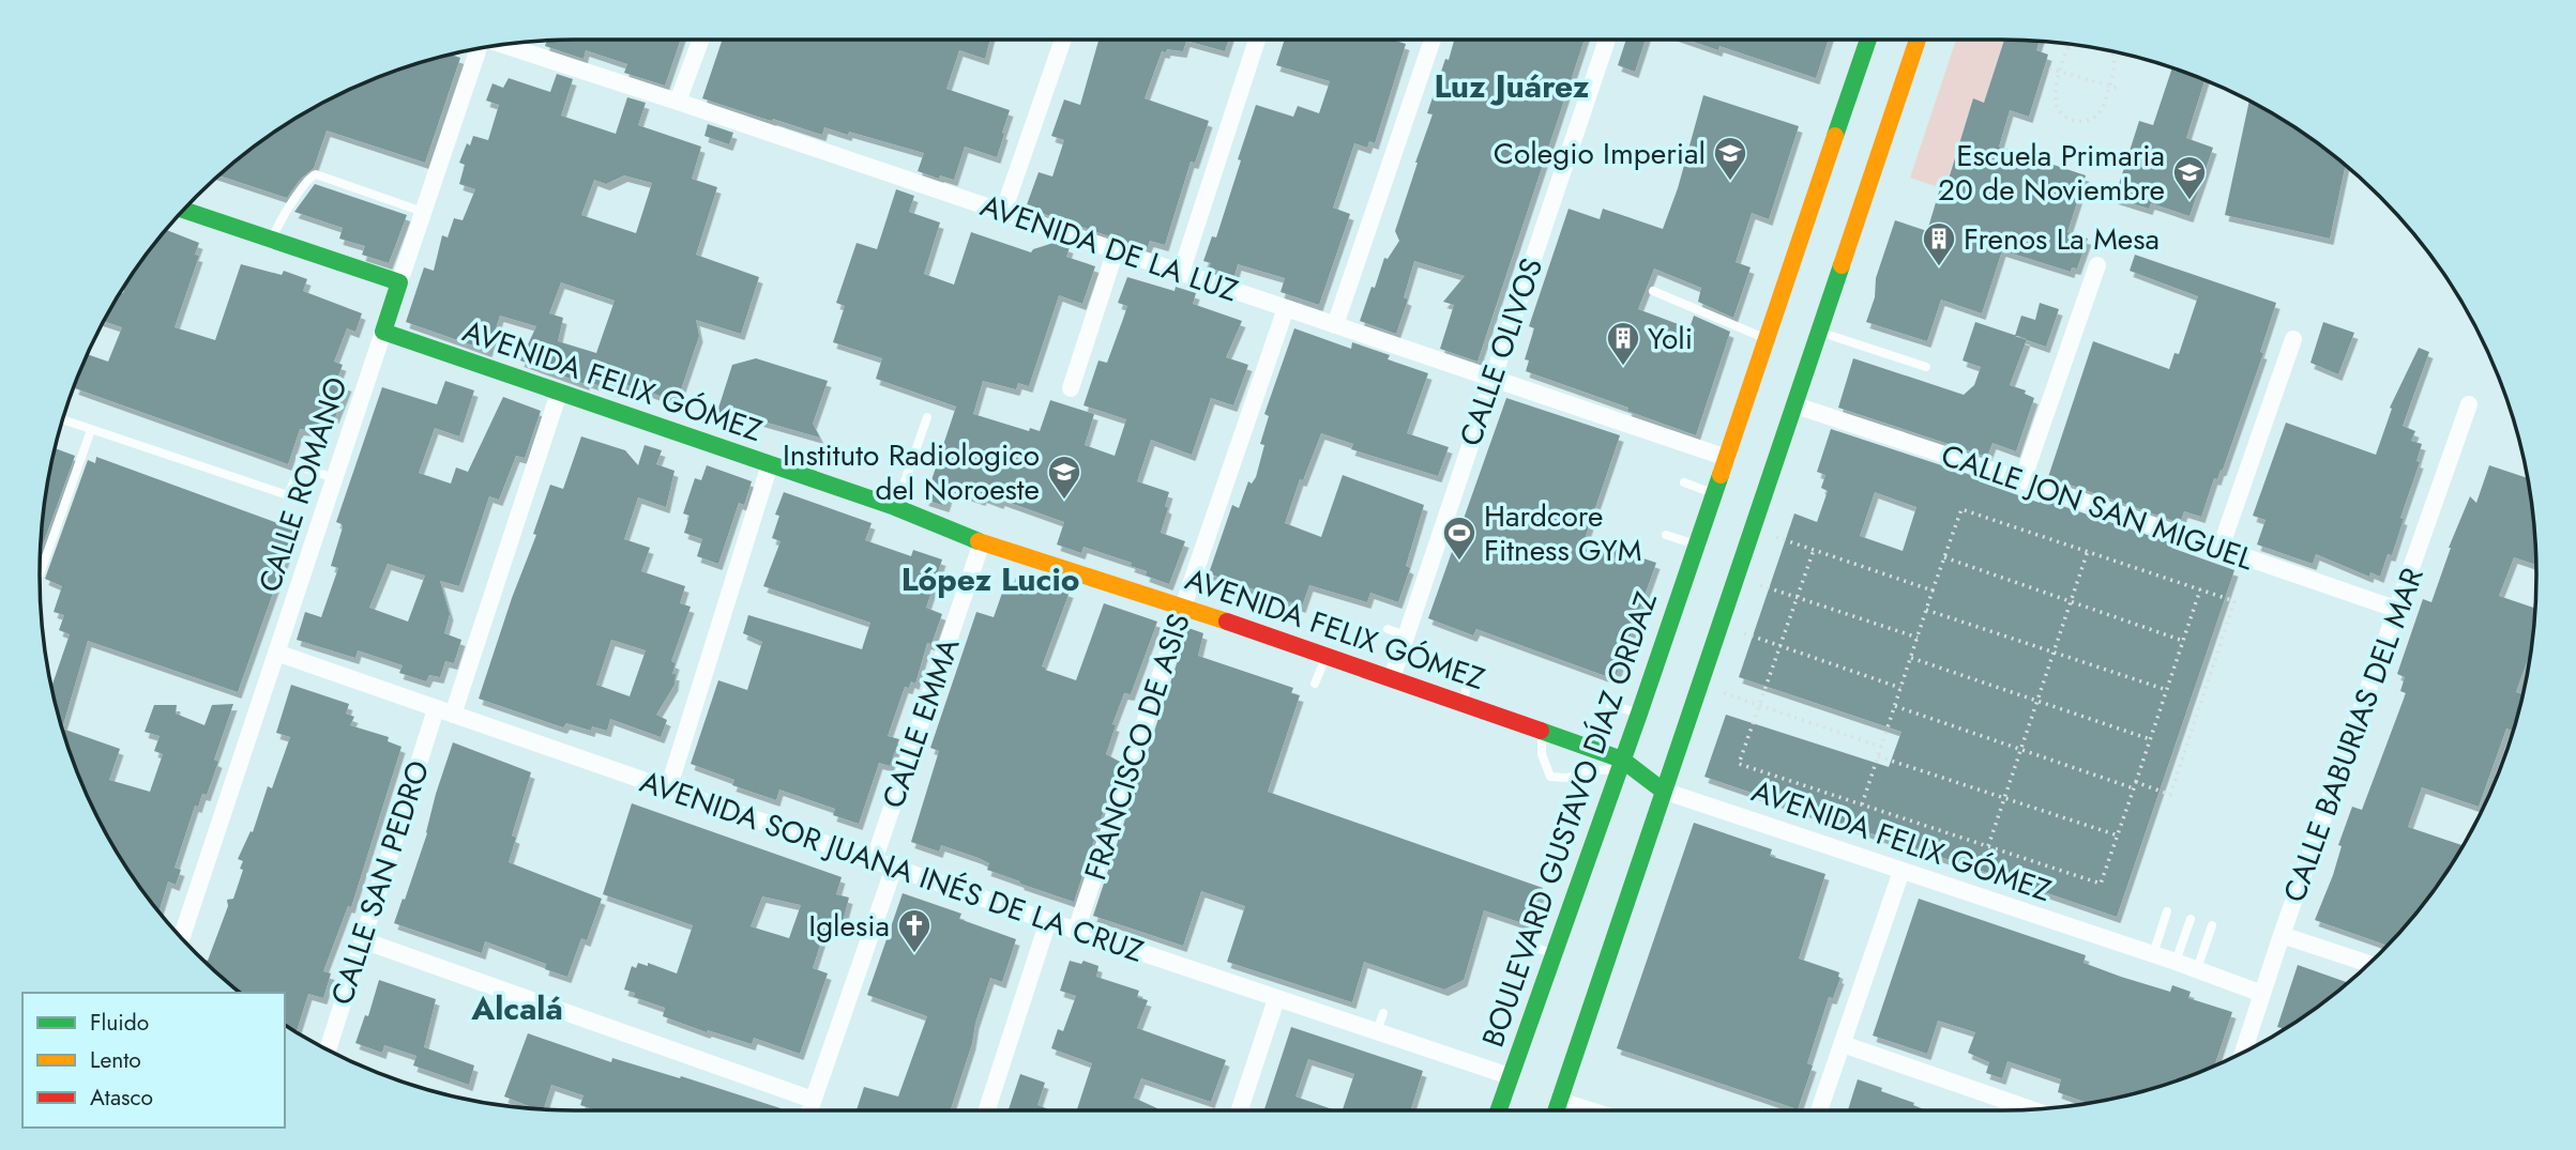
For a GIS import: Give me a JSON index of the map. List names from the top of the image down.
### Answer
{
  "streets": {
    "main road": ["AVENIDA FELIX GÓMEZ", "CALLE ROMANO", "BOULEVARD GUSTAVO DÍAZ ORDAZ"],
    "street": [
      "AVENIDA DE LA LUZ",
      "CALLE OLIVOS",
      "CALLE JON SAN MIGUEL",
      "CALLE EMMA",
      "CALLE BABURIAS DEL MAR",
      "FRANCISCO DE ASIS",
      "AVENIDA SOR JUANA INÉS DE LA CRUZ",
      "CALLE SAN PEDRO"
    ]
  },
  "crossings": [
    ["AVENIDA DE LA LUZ", "CALLE OLIVOS"],
    ["AVENIDA DE LA LUZ", "FRANCISCO DE ASIS"],
    ["AVENIDA DE LA LUZ", "BOULEVARD GUSTAVO DÍAZ ORDAZ"],
    ["CALLE OLIVOS", "AVENIDA FELIX GÓMEZ"],
    ["AVENIDA FELIX GÓMEZ", "CALLE ROMANO"],
    ["AVENIDA FELIX GÓMEZ", "CALLE EMMA"],
    ["AVENIDA FELIX GÓMEZ", "CALLE BABURIAS DEL MAR"],
    ["AVENIDA FELIX GÓMEZ", "FRANCISCO DE ASIS"],
    ["AVENIDA FELIX GÓMEZ", "BOULEVARD GUSTAVO DÍAZ ORDAZ"],
    ["CALLE ROMANO", "AVENIDA SOR JUANA INÉS DE LA CRUZ"],
    ["CALLE JON SAN MIGUEL", "CALLE BABURIAS DEL MAR"],
    ["CALLE EMMA", "AVENIDA SOR JUANA INÉS DE LA CRUZ"],
    ["FRANCISCO DE ASIS", "AVENIDA SOR JUANA INÉS DE LA CRUZ"],
    ["BOULEVARD GUSTAVO DÍAZ ORDAZ", "AVENIDA SOR JUANA INÉS DE LA CRUZ"],
    ["AVENIDA SOR JUANA INÉS DE LA CRUZ", "CALLE SAN PEDRO"]
  ],
  "districts": ["Luz Juárez", "López Lucio", "Alcalá"],
  "places": {
    "school or university": ["Colegio Imperial", "Escuela Primaria 20 de Noviembre", "Instituto Radiologico del Noroeste"],
    "building": ["Frenos La Mesa", "Yoli"],
    "sports": ["Hardcore Fitness GYM"],
    "church": ["Iglesia"]
  },
  "legend": ["Fluido", "Lento", "Atasco"]
}
